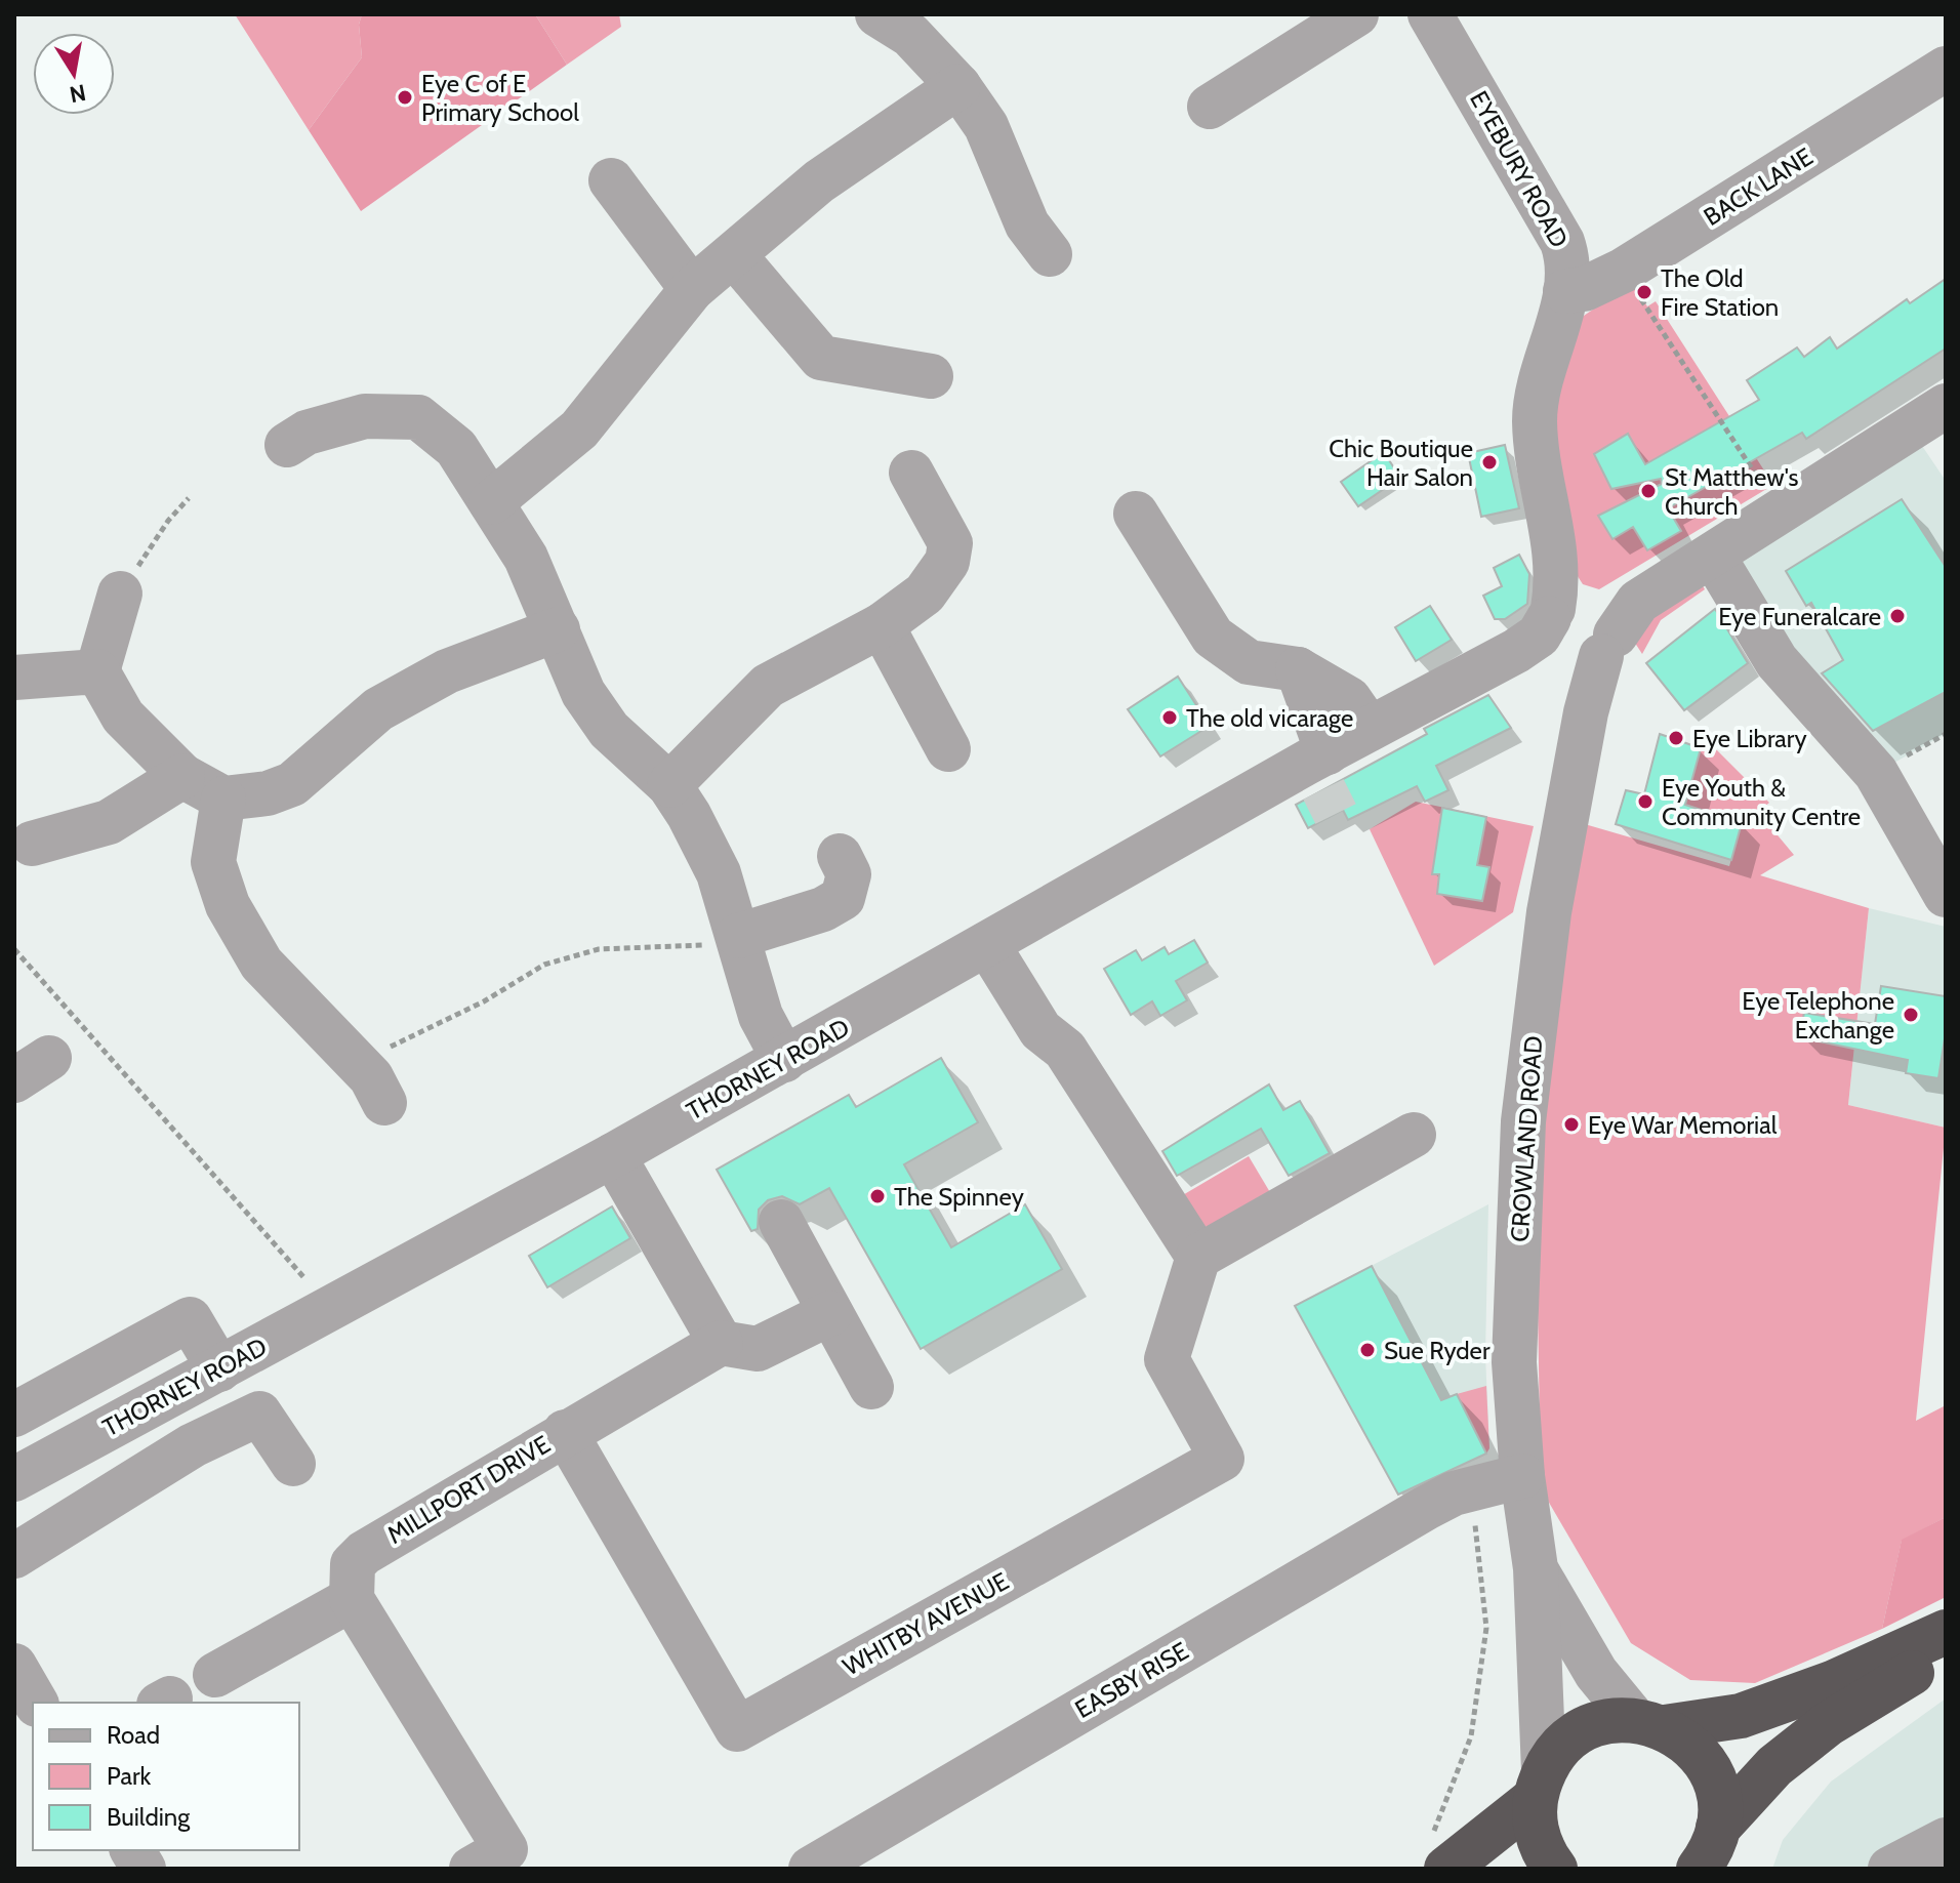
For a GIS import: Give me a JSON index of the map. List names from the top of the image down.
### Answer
{
  "streets": {
    "street": [
      "EYEBURY ROAD",
      "BACK LANE",
      "THORNEY ROAD",
      "CROWLAND ROAD",
      "MILLPORT DRIVE",
      "WHITBY AVENUE",
      "EASBY RISE"
    ]
  },
  "crossings": [
    ["EYEBURY ROAD", "BACK LANE"],
    ["EYEBURY ROAD", "THORNEY ROAD"],
    ["EYEBURY ROAD", "CROWLAND ROAD"],
    ["THORNEY ROAD", "CROWLAND ROAD"],
    ["CROWLAND ROAD", "EASBY RISE"],
    ["MILLPORT DRIVE", "WHITBY AVENUE"]
  ],
  "places": [
    "Eye C of E Primary School",
    "The Old Fire Station",
    "Chic Boutique Hair Salon",
    "St Matthew's Church",
    "Eye Funeralcare",
    "The old vicarage",
    "Eye Library",
    "Eye Youth & Community Centre",
    "Eye Telephone Exchange",
    "Eye War Memorial",
    "The Spinney",
    "Sue Ryder"
  ],
  "legend": ["Road", "Park", "Building"],
  "north": "bottom"
}
